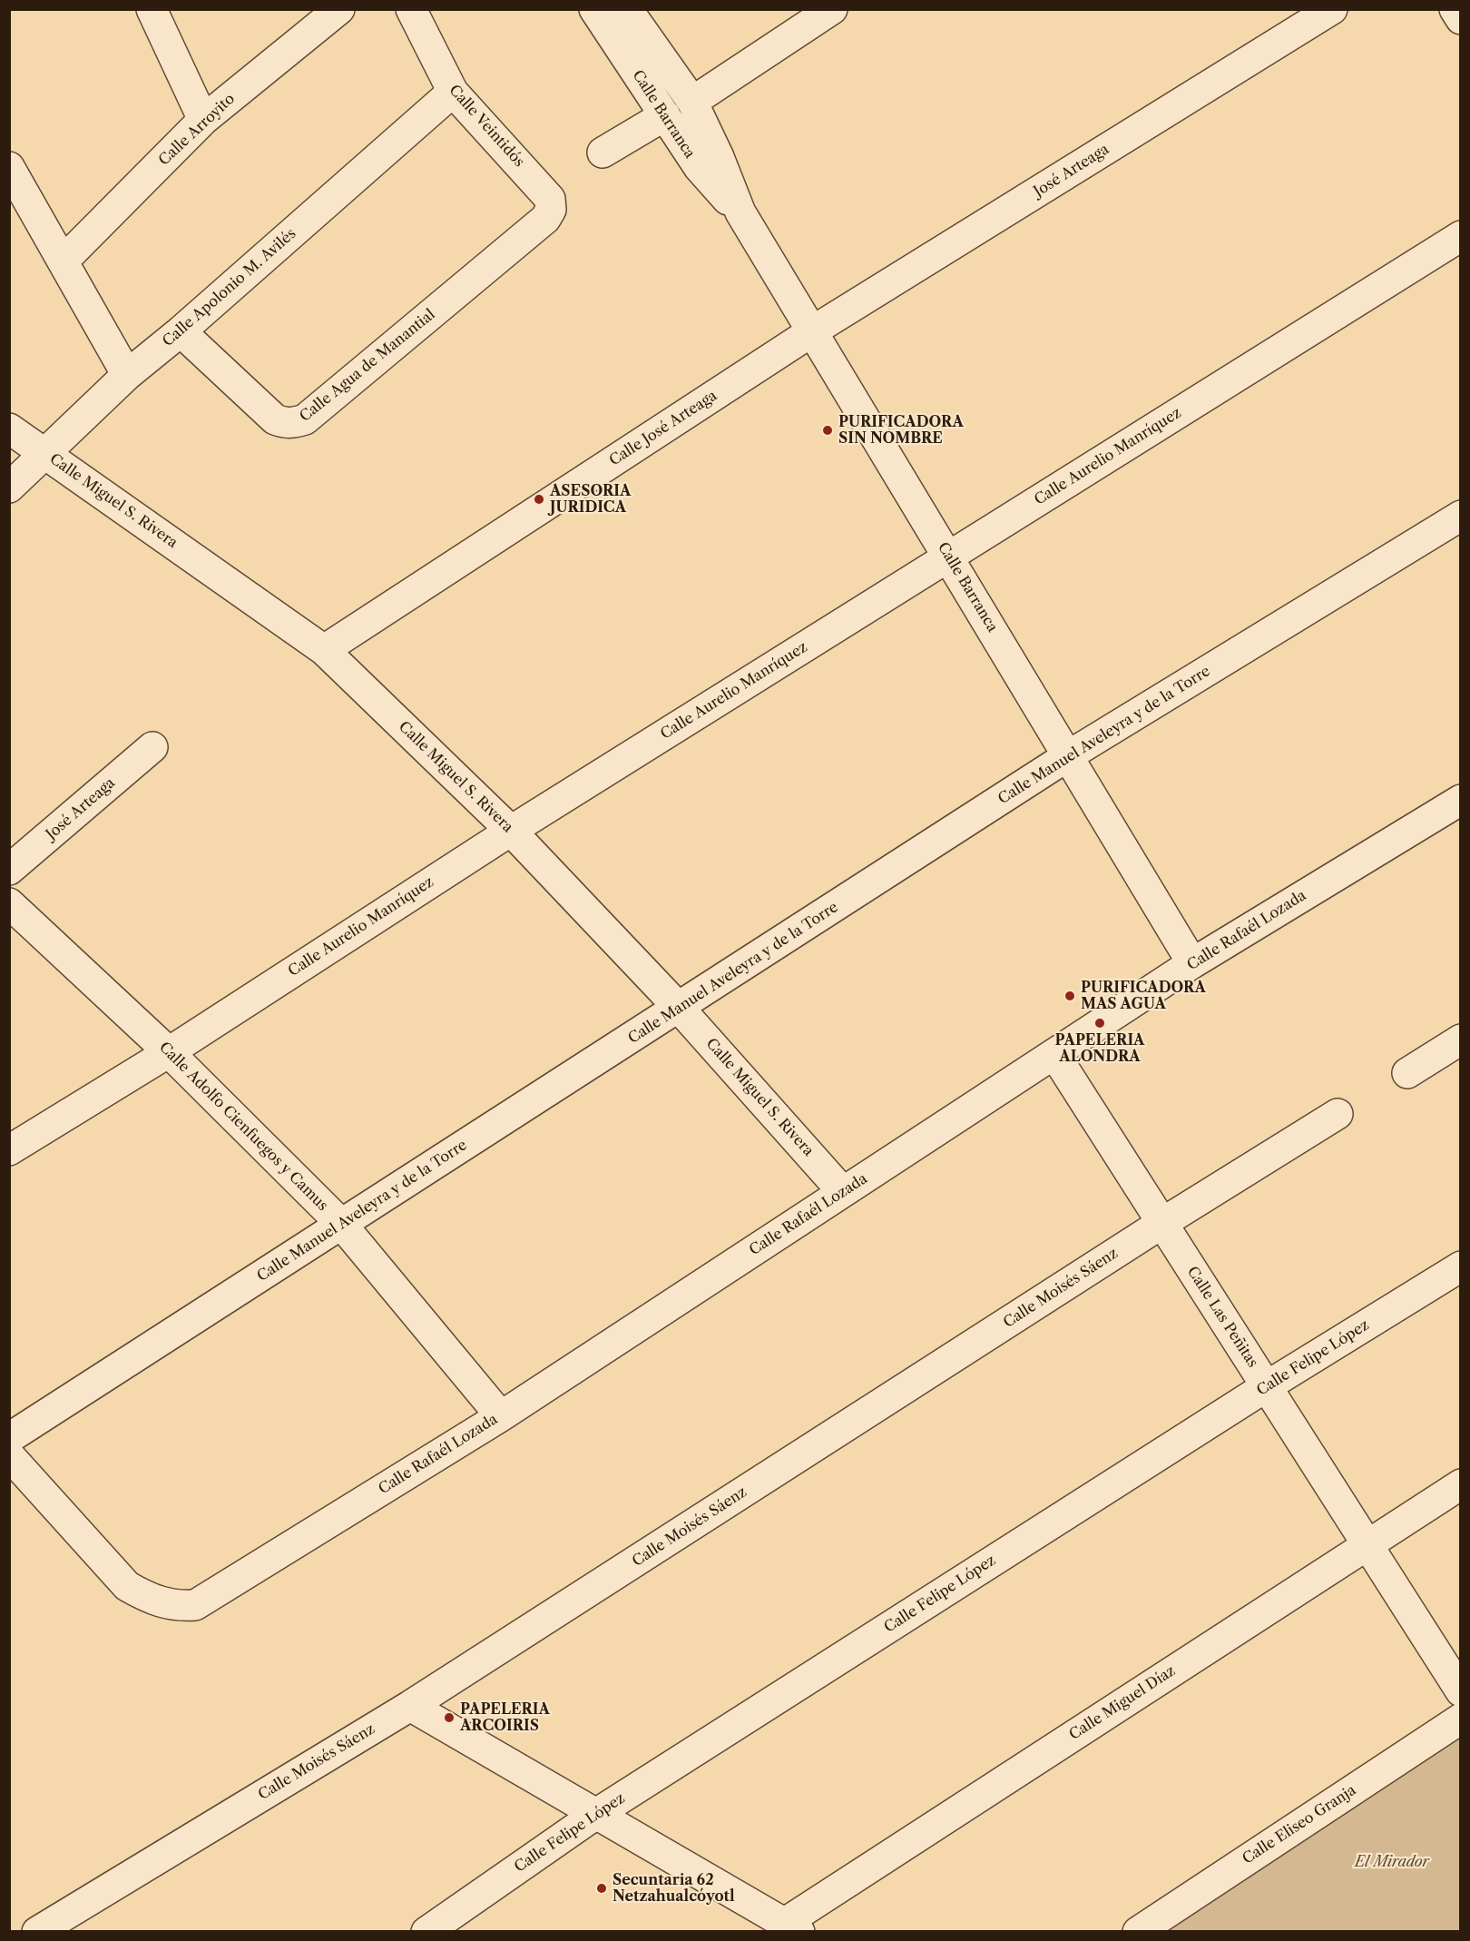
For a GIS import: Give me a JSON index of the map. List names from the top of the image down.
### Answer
{
  "streets": {
    "street": [
      "Calle Barranca",
      "Calle Veintidós",
      "Calle Arroyito",
      "José Arteaga",
      "Calle Apolonio M. Avilés",
      "Calle Agua de Manantial",
      "Calle José Arteaga",
      "Calle Aurelio Manríquez",
      "Calle Miguel S. Rivera",
      "Calle Manuel Aveleyra y de la Torre",
      "Calle Rafaél Lozada",
      "Calle Adolfo Cienfuegos y Camus",
      "Calle Moisés Sáenz",
      "Calle Las Peñitas",
      "Calle Felipe López",
      "Calle Miguel Díaz",
      "Calle Eliseo Granja"
    ]
  },
  "crossings": [
    ["Calle Barranca", "José Arteaga"],
    ["Calle Barranca", "Calle José Arteaga"],
    ["Calle Barranca", "Calle Aurelio Manríquez"],
    ["Calle Barranca", "Calle Manuel Aveleyra y de la Torre"],
    ["Calle Barranca", "Calle Rafaél Lozada"],
    ["Calle Veintidós", "Calle Apolonio M. Avilés"],
    ["Calle Veintidós", "Calle Agua de Manantial"],
    ["José Arteaga", "Calle José Arteaga"],
    ["Calle Apolonio M. Avilés", "Calle Agua de Manantial"],
    ["Calle Apolonio M. Avilés", "Calle Miguel S. Rivera"],
    ["Calle José Arteaga", "Calle Miguel S. Rivera"],
    ["Calle Aurelio Manríquez", "Calle Miguel S. Rivera"],
    ["Calle Aurelio Manríquez", "Calle Adolfo Cienfuegos y Camus"],
    ["Calle Miguel S. Rivera", "Calle Manuel Aveleyra y de la Torre"],
    ["Calle Miguel S. Rivera", "Calle Rafaél Lozada"],
    ["Calle Manuel Aveleyra y de la Torre", "Calle Adolfo Cienfuegos y Camus"],
    ["Calle Rafaél Lozada", "Calle Adolfo Cienfuegos y Camus"],
    ["Calle Rafaél Lozada", "Calle Las Peñitas"],
    ["Calle Moisés Sáenz", "Calle Las Peñitas"],
    ["Calle Las Peñitas", "Calle Felipe López"],
    ["Calle Las Peñitas", "Calle Miguel Díaz"]
  ],
  "parks": ["El Mirador"],
  "places": [
    "PURIFICADORA SIN NOMBRE",
    "ASESORIA JURIDICA",
    "PURIFICADORA MAS AGUA",
    "PAPELERIA ALONDRA",
    "PAPELERIA ARCOIRIS",
    "Secuntaria 62 Netzahualcóyotl"
  ]
}
